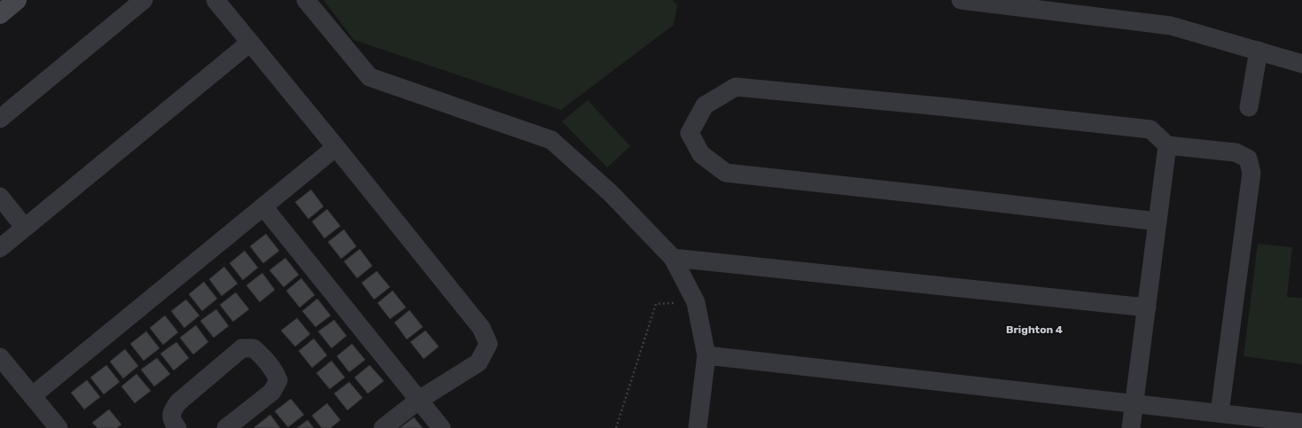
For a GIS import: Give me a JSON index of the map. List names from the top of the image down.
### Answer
{
  "districts": ["Brighton 4"]
}
